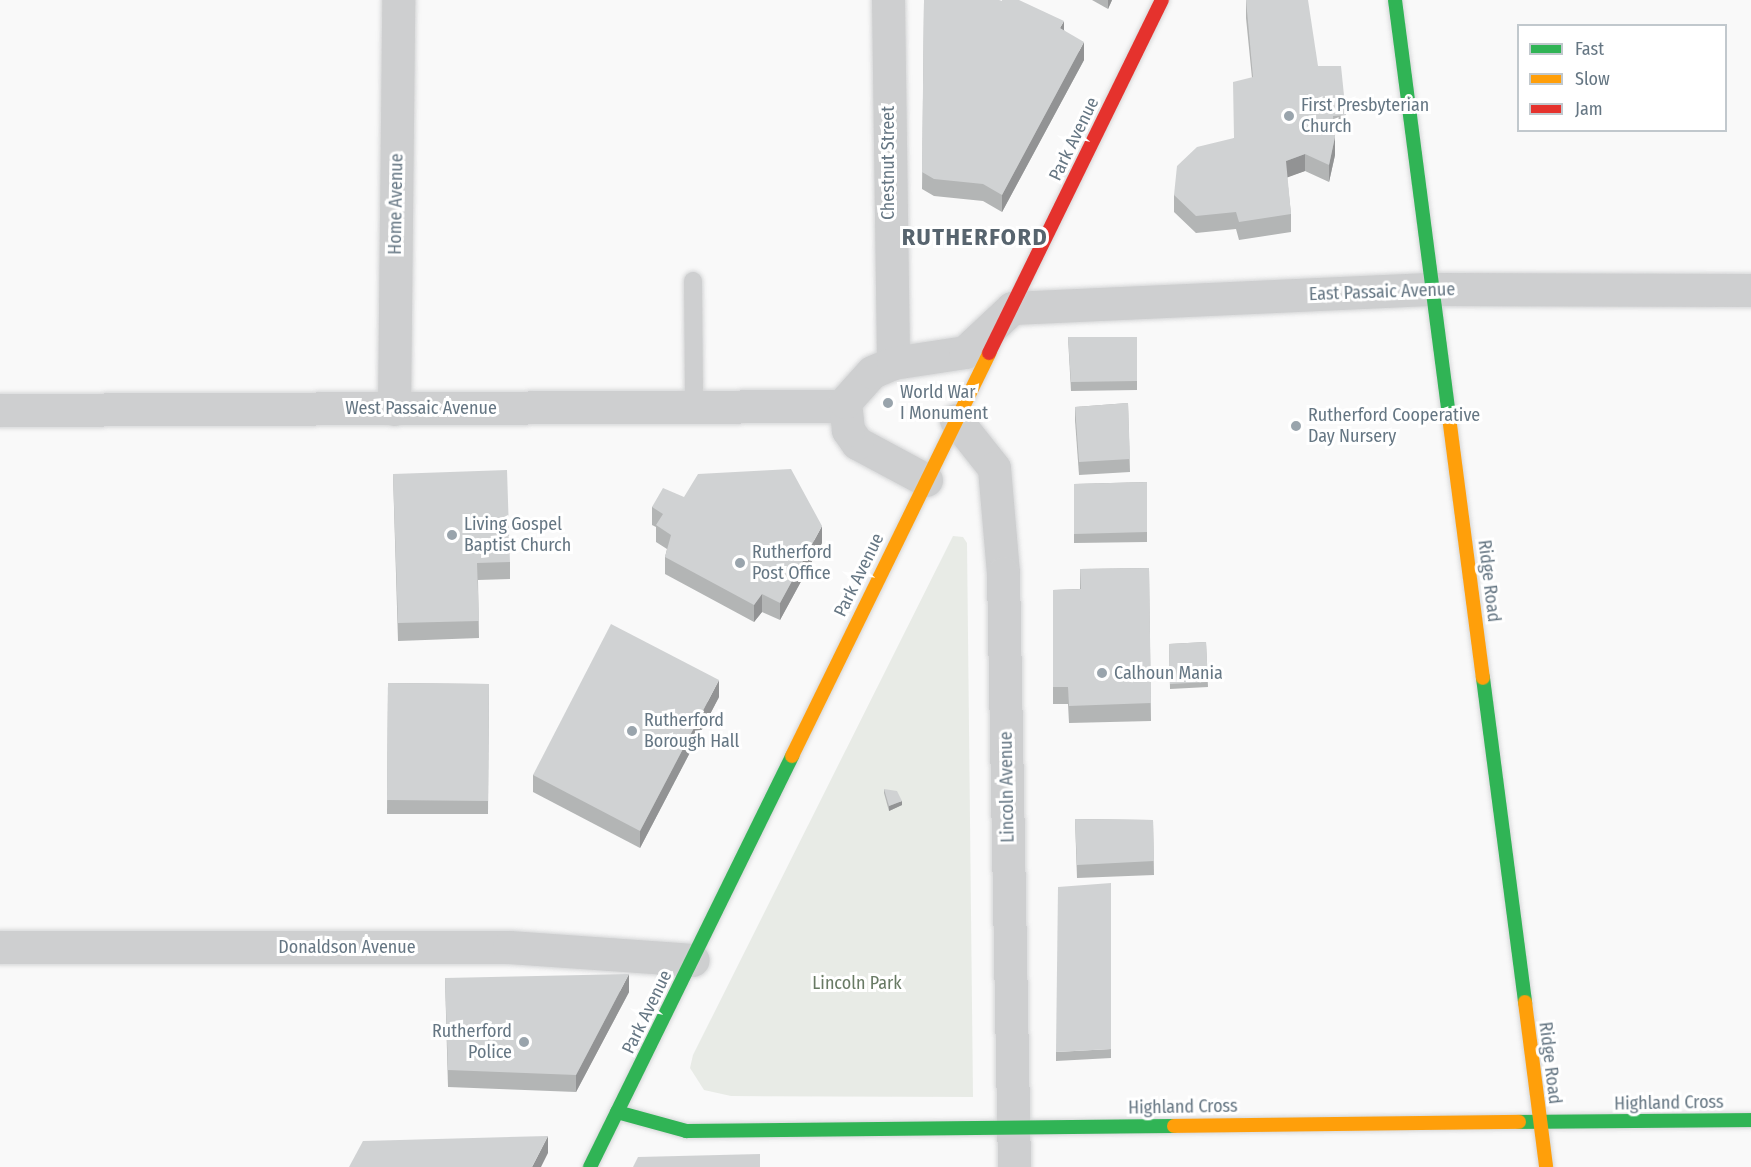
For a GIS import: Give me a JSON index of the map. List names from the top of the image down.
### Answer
{
  "streets": {
    "street": [
      "Park Avenue",
      "Chestnut Street",
      "Home Avenue",
      "East Passaic Avenue",
      "West Passaic Avenue",
      "Ridge Road",
      "Lincoln Avenue",
      "Donaldson Avenue",
      "Highland Cross"
    ]
  },
  "crossings": [
    ["Park Avenue", "East Passaic Avenue"],
    ["Park Avenue", "Lincoln Avenue"],
    ["Park Avenue", "Donaldson Avenue"],
    ["Park Avenue", "Highland Cross"],
    ["Home Avenue", "West Passaic Avenue"],
    ["East Passaic Avenue", "Ridge Road"],
    ["Ridge Road", "Highland Cross"],
    ["Lincoln Avenue", "Highland Cross"]
  ],
  "districts": ["RUTHERFORD"],
  "parks": ["Lincoln Park"],
  "places": [
    "First Presbyterian Church",
    "World War I Monument",
    "Rutherford Cooperative Day Nursery",
    "Living Gospel Baptist Church",
    "Rutherford Post Office",
    "Calhoun Mania",
    "Rutherford Borough Hall",
    "Rutherford Police"
  ],
  "legend": ["Fast", "Slow", "Jam"]
}
